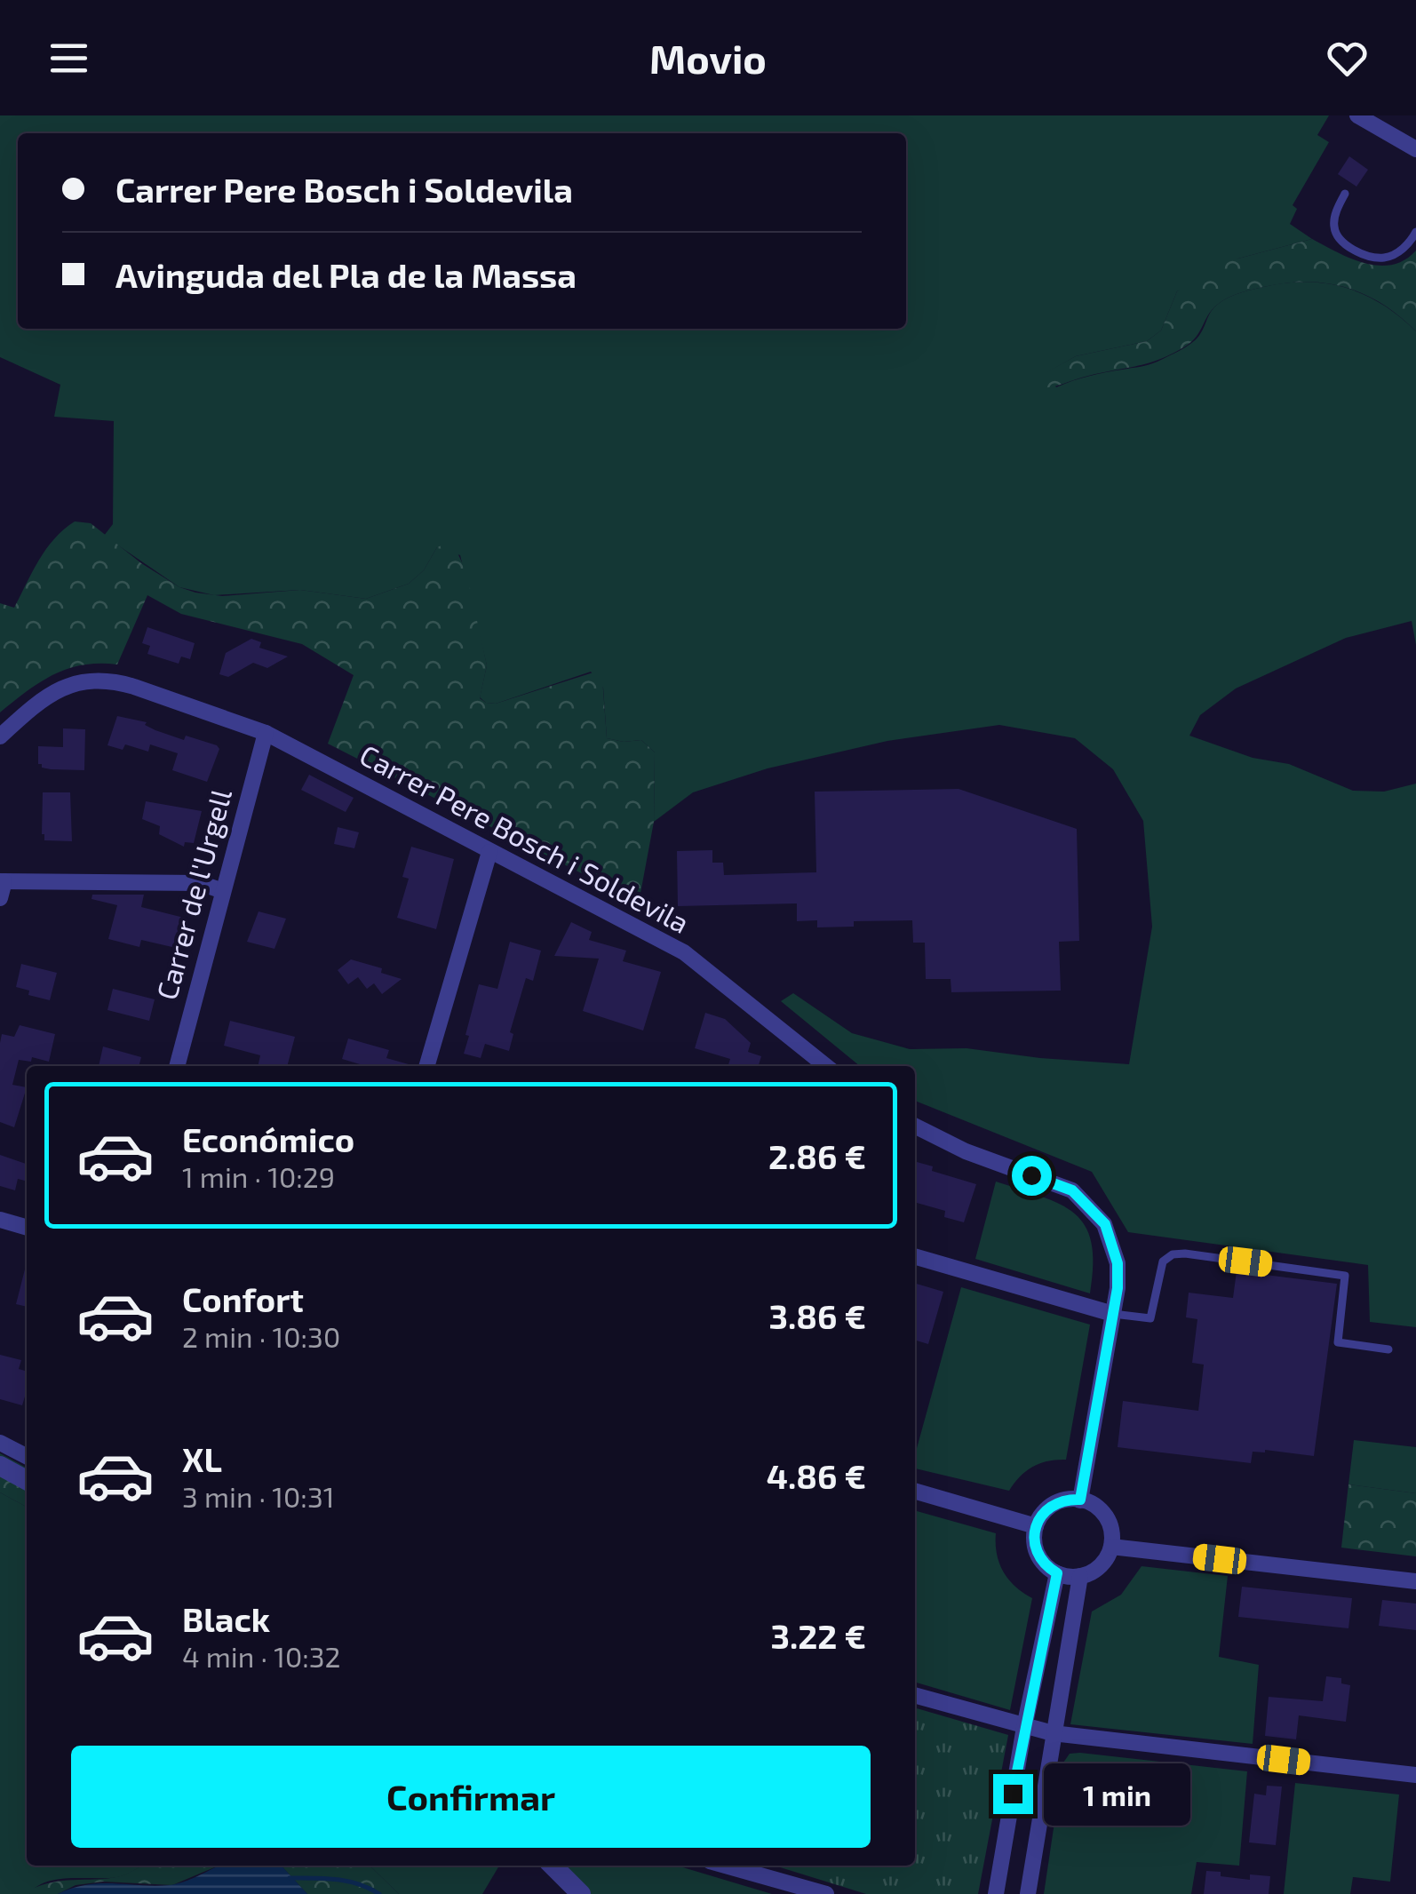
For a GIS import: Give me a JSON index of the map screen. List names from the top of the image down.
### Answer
{
  "streets": {
    "street": ["Carrer Pere Bosch i Soldevila", "Carrer de l'Urgell"]
  },
  "crossings": [
    ["Carrer Pere Bosch i Soldevila", "Carrer de l'Urgell"]
  ],
  "page": {
    "header": "Movio",
    "banner": ["Carrer Pere Bosch i Soldevila", "Avinguda del Pla de la Massa"],
    "list": [
      {
        "name": "Económico",
        "note": "1 min · 10:29",
        "value": "2.86 €"
      },
      {
        "name": "Confort",
        "note": "2 min · 10:30",
        "value": "3.86 €"
      },
      {
        "name": "XL",
        "note": "3 min · 10:31",
        "value": "4.86 €"
      },
      {
        "name": "Black",
        "note": "4 min · 10:32",
        "value": "3.22 €"
      }
    ],
    "buttons": "Confirmar",
    "bubble": "1 min"
  }
}
